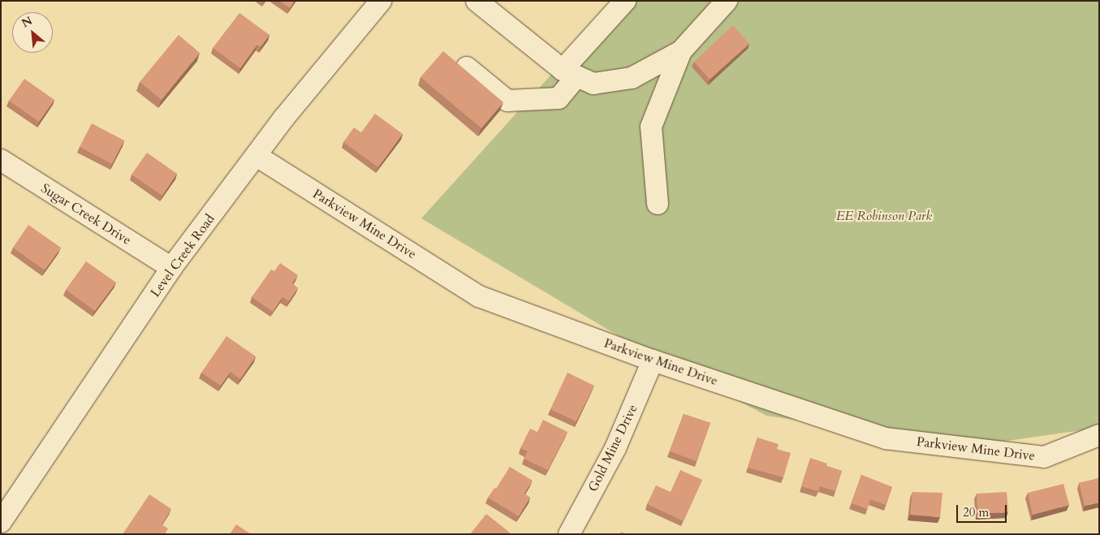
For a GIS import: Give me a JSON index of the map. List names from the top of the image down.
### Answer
{
  "streets": {
    "street": [
      "Sugar Creek Drive",
      "Parkview Mine Drive",
      "Level Creek Road",
      "Gold Mine Drive"
    ]
  },
  "crossings": [
    ["Sugar Creek Drive", "Level Creek Road"],
    ["Parkview Mine Drive", "Level Creek Road"],
    ["Parkview Mine Drive", "Gold Mine Drive"]
  ],
  "parks": ["EE Robinson Park"],
  "scale_bar": "20 m",
  "north": "top left"
}
